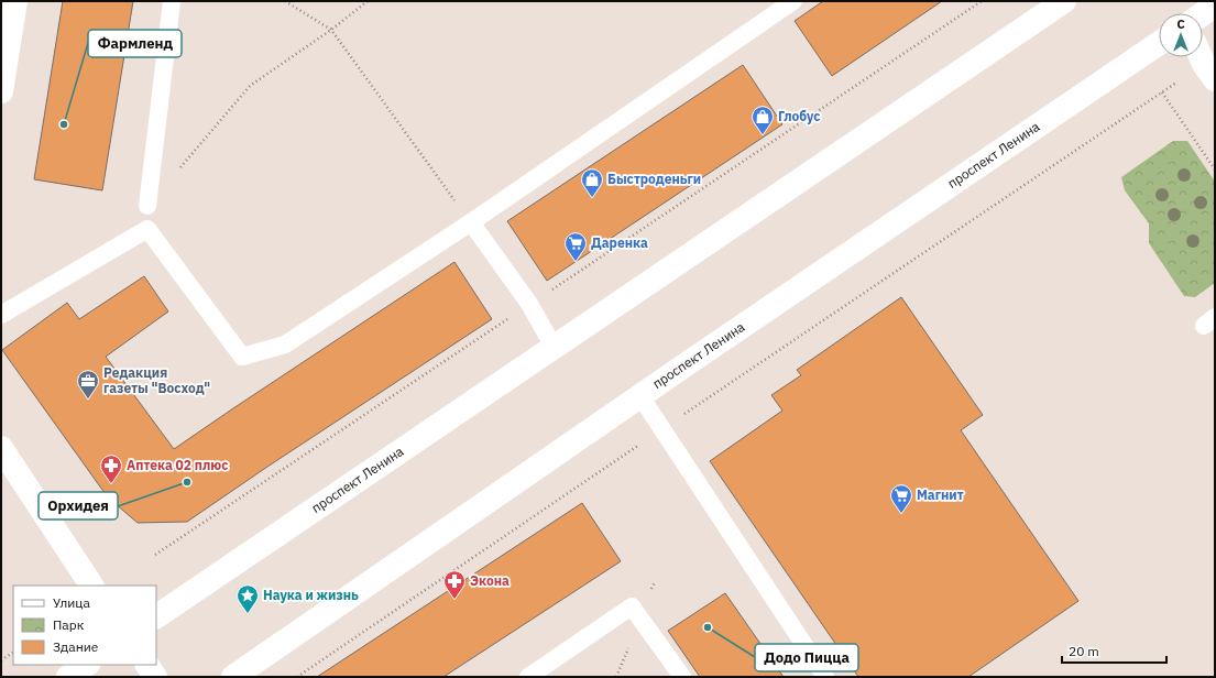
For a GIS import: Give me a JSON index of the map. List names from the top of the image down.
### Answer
{
  "streets": {
    "street": ["проспект Ленина"]
  },
  "places": {
    "other": ["Фармленд", "Орхидея", "Додо Пицца"],
    "shop": ["Глобус", "Быстроденьги"],
    "supermarket": ["Даренка", "Магнит"],
    "office": ["Редакция газеты \"Восход\""],
    "pharmacy": ["Аптека 02 плюс", "Экона"],
    "place": ["Наука и жизнь"]
  },
  "legend": ["Улица", "Парк", "Здание"],
  "scale_bar": "20 m",
  "north": "top"
}
